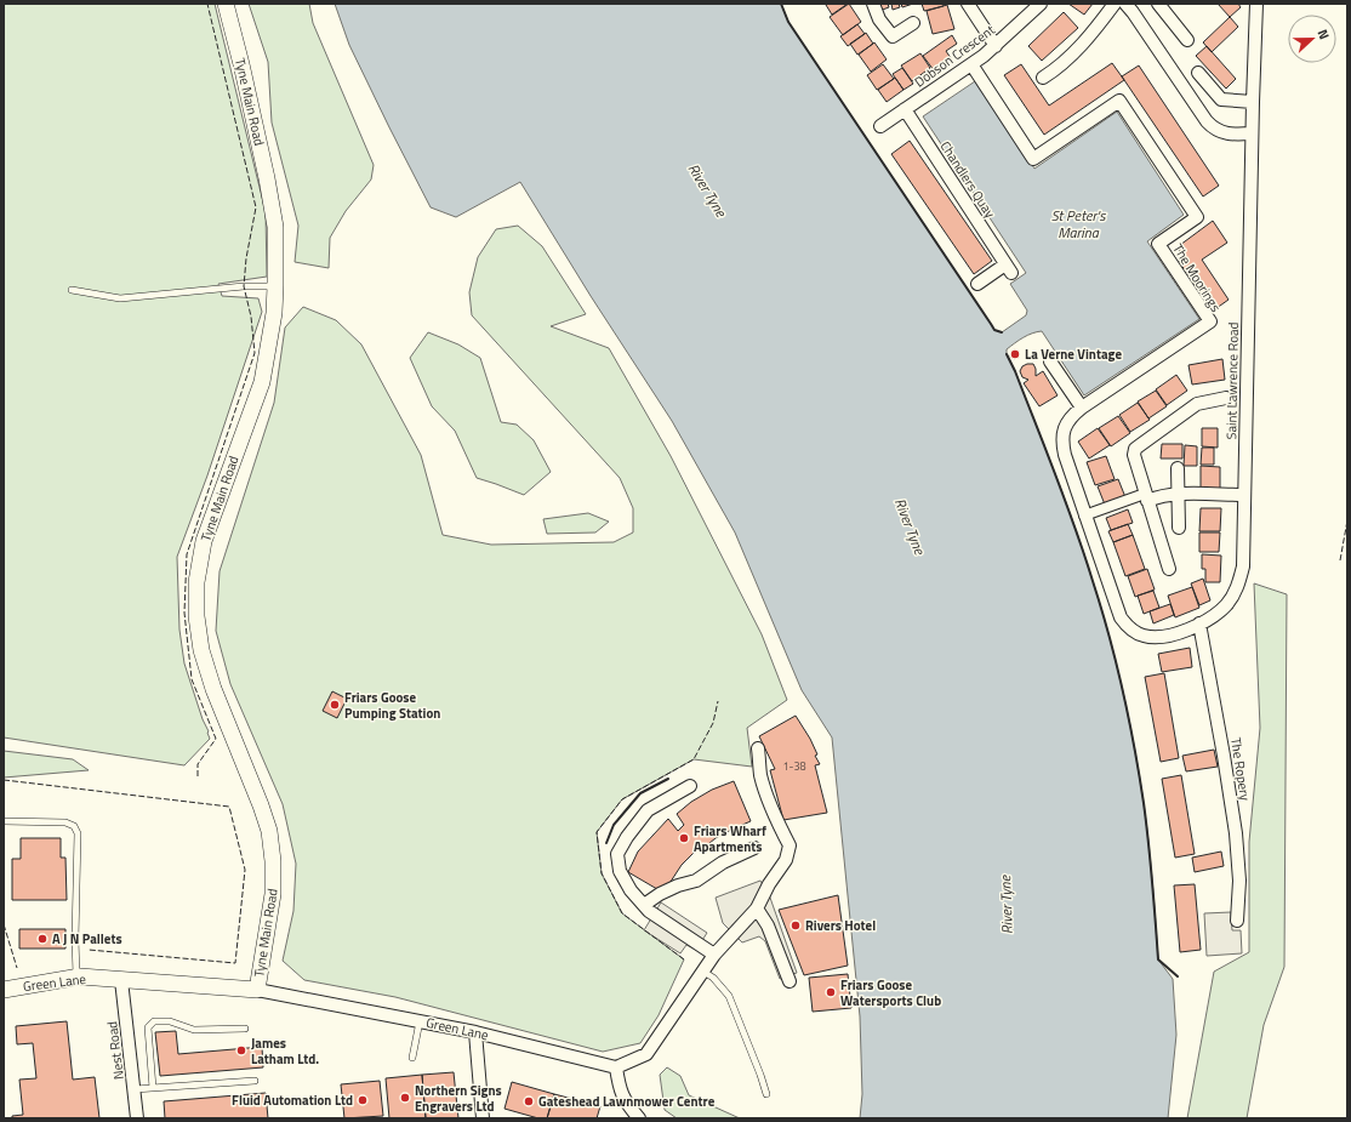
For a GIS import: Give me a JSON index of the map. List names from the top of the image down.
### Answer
{
  "streets": {
    "street": [
      "Dobson Crescent",
      "Tyne Main Road",
      "Chandlers Quay",
      "The Moorings",
      "Saint Lawrence Road",
      "The Ropery",
      "Green Lane",
      "Nest Road"
    ]
  },
  "crossings": [
    ["Dobson Crescent", "Chandlers Quay"],
    ["Dobson Crescent", "The Moorings"],
    ["Tyne Main Road", "Green Lane"],
    ["The Moorings", "Saint Lawrence Road"],
    ["The Moorings", "The Ropery"],
    ["Saint Lawrence Road", "The Ropery"],
    ["Green Lane", "Nest Road"]
  ],
  "water": ["River Tyne", "St Peter's Marina"],
  "places": [
    "La Verne Vintage",
    "Friars Goose Pumping Station",
    "Friars Wharf Apartments",
    "Rivers Hotel",
    "A J N Pallets",
    "Friars Goose Watersports Club",
    "James Latham Ltd.",
    "Northern Signs Engravers Ltd",
    "Fluid Automation Ltd",
    "Gateshead Lawnmower Centre"
  ],
  "house_numbers": ["1-38"],
  "north": "right"
}
